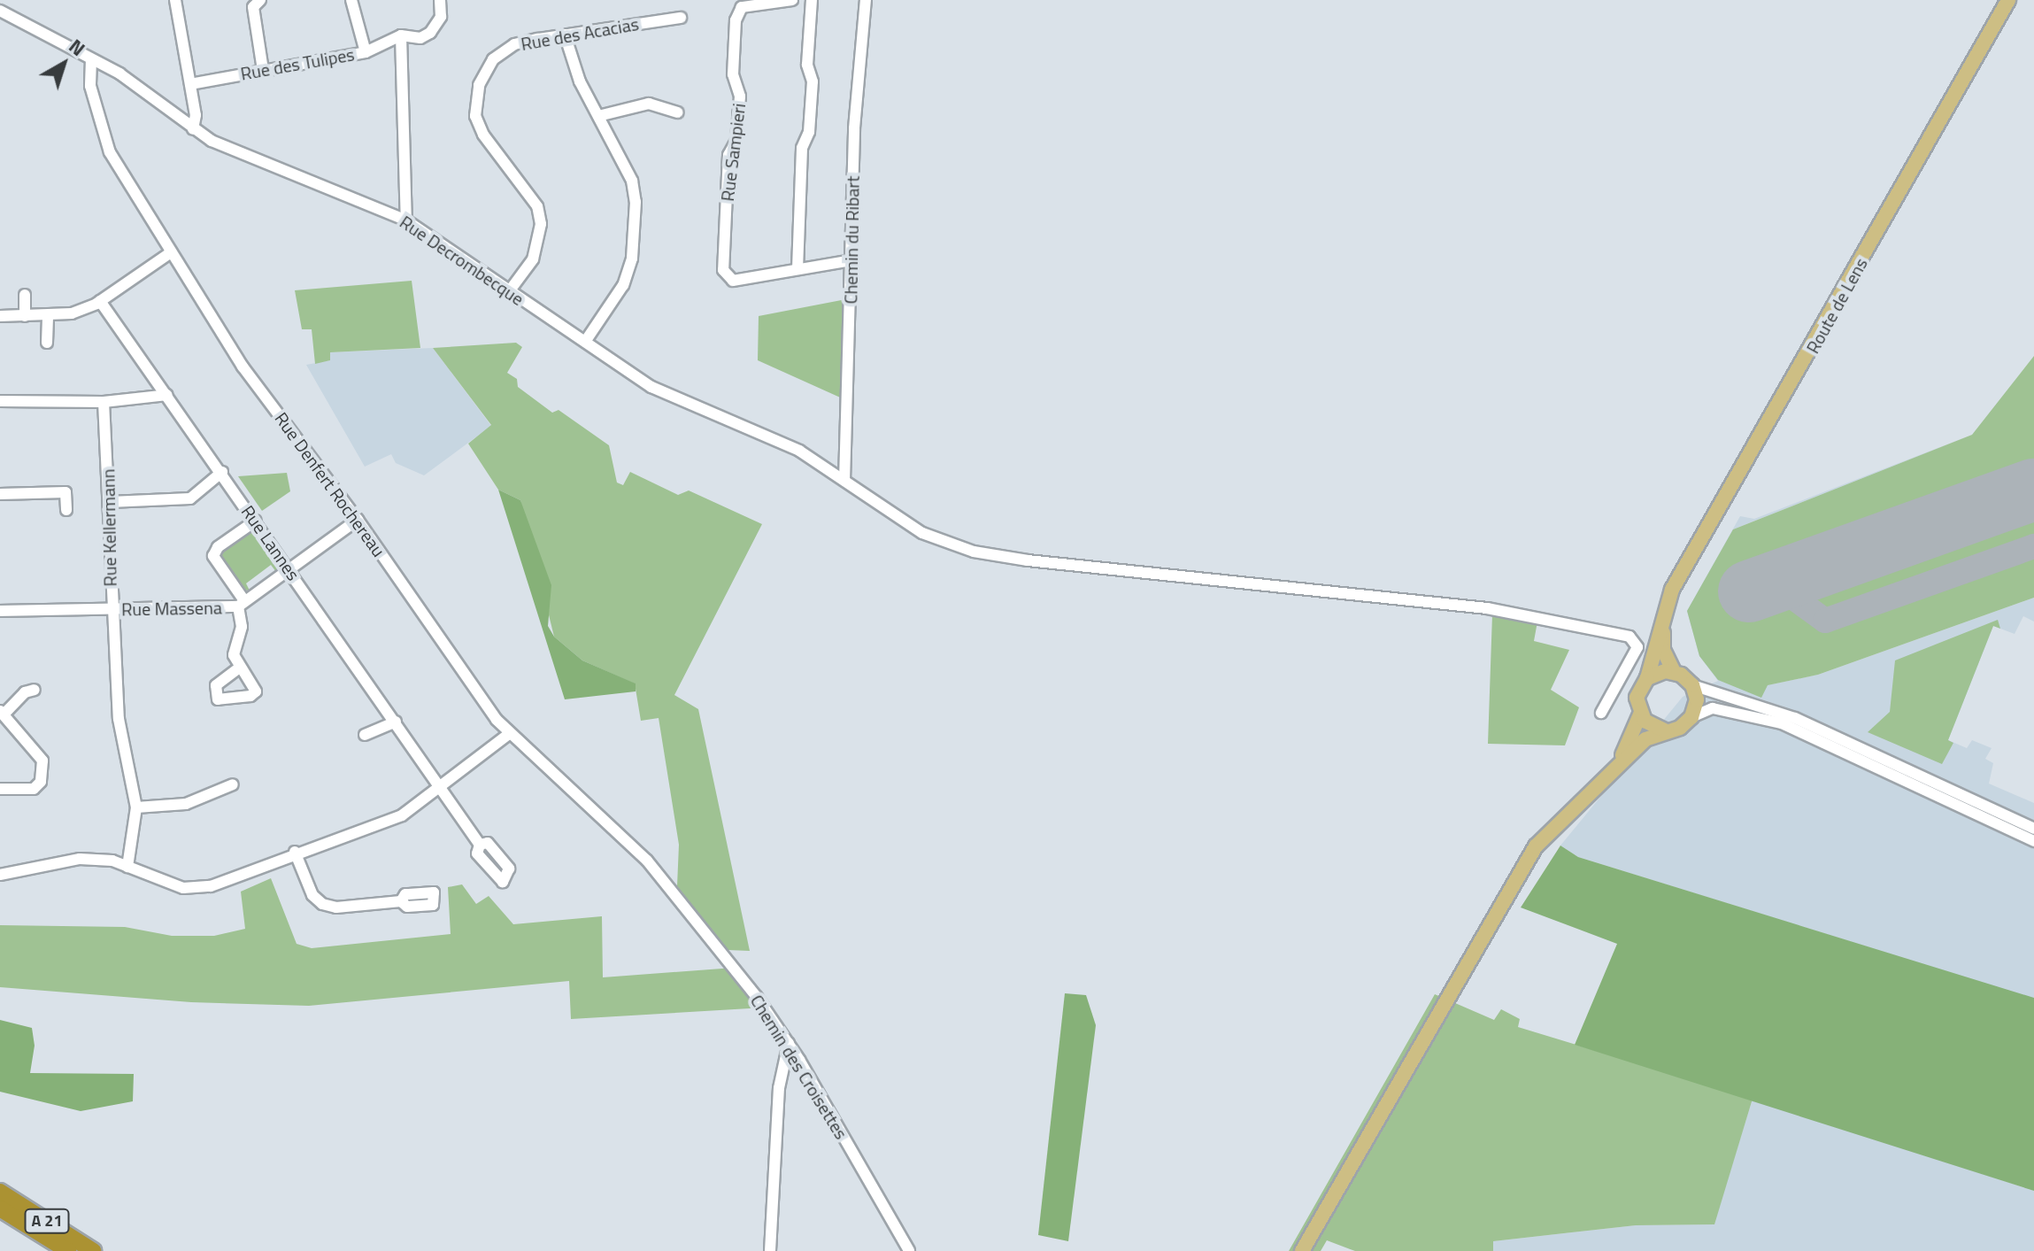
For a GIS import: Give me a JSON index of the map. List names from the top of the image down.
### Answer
{
  "streets": {
    "highway": ["A 21"],
    "main road": ["Route de Lens"],
    "street": [
      "Rue des Acacias",
      "Rue des Tulipes",
      "Rue Sampieri",
      "Chemin du Ribart",
      "Rue Decrombecque",
      "Rue Denfert Rochereau",
      "Rue Kellermann",
      "Rue Lannes",
      "Rue Massena",
      "Chemin des Croisettes"
    ]
  },
  "crossings": [
    ["Rue des Acacias", "Rue Decrombecque"],
    ["Rue Sampieri", "Chemin du Ribart"],
    ["Chemin du Ribart", "Rue Decrombecque"],
    ["Rue Decrombecque", "Rue Denfert Rochereau"],
    ["Rue Denfert Rochereau", "Rue Massena"],
    ["Rue Denfert Rochereau", "Chemin des Croisettes"],
    ["Rue Kellermann", "Rue Massena"],
    ["Rue Lannes", "Rue Massena"]
  ],
  "north": "top right"
}
